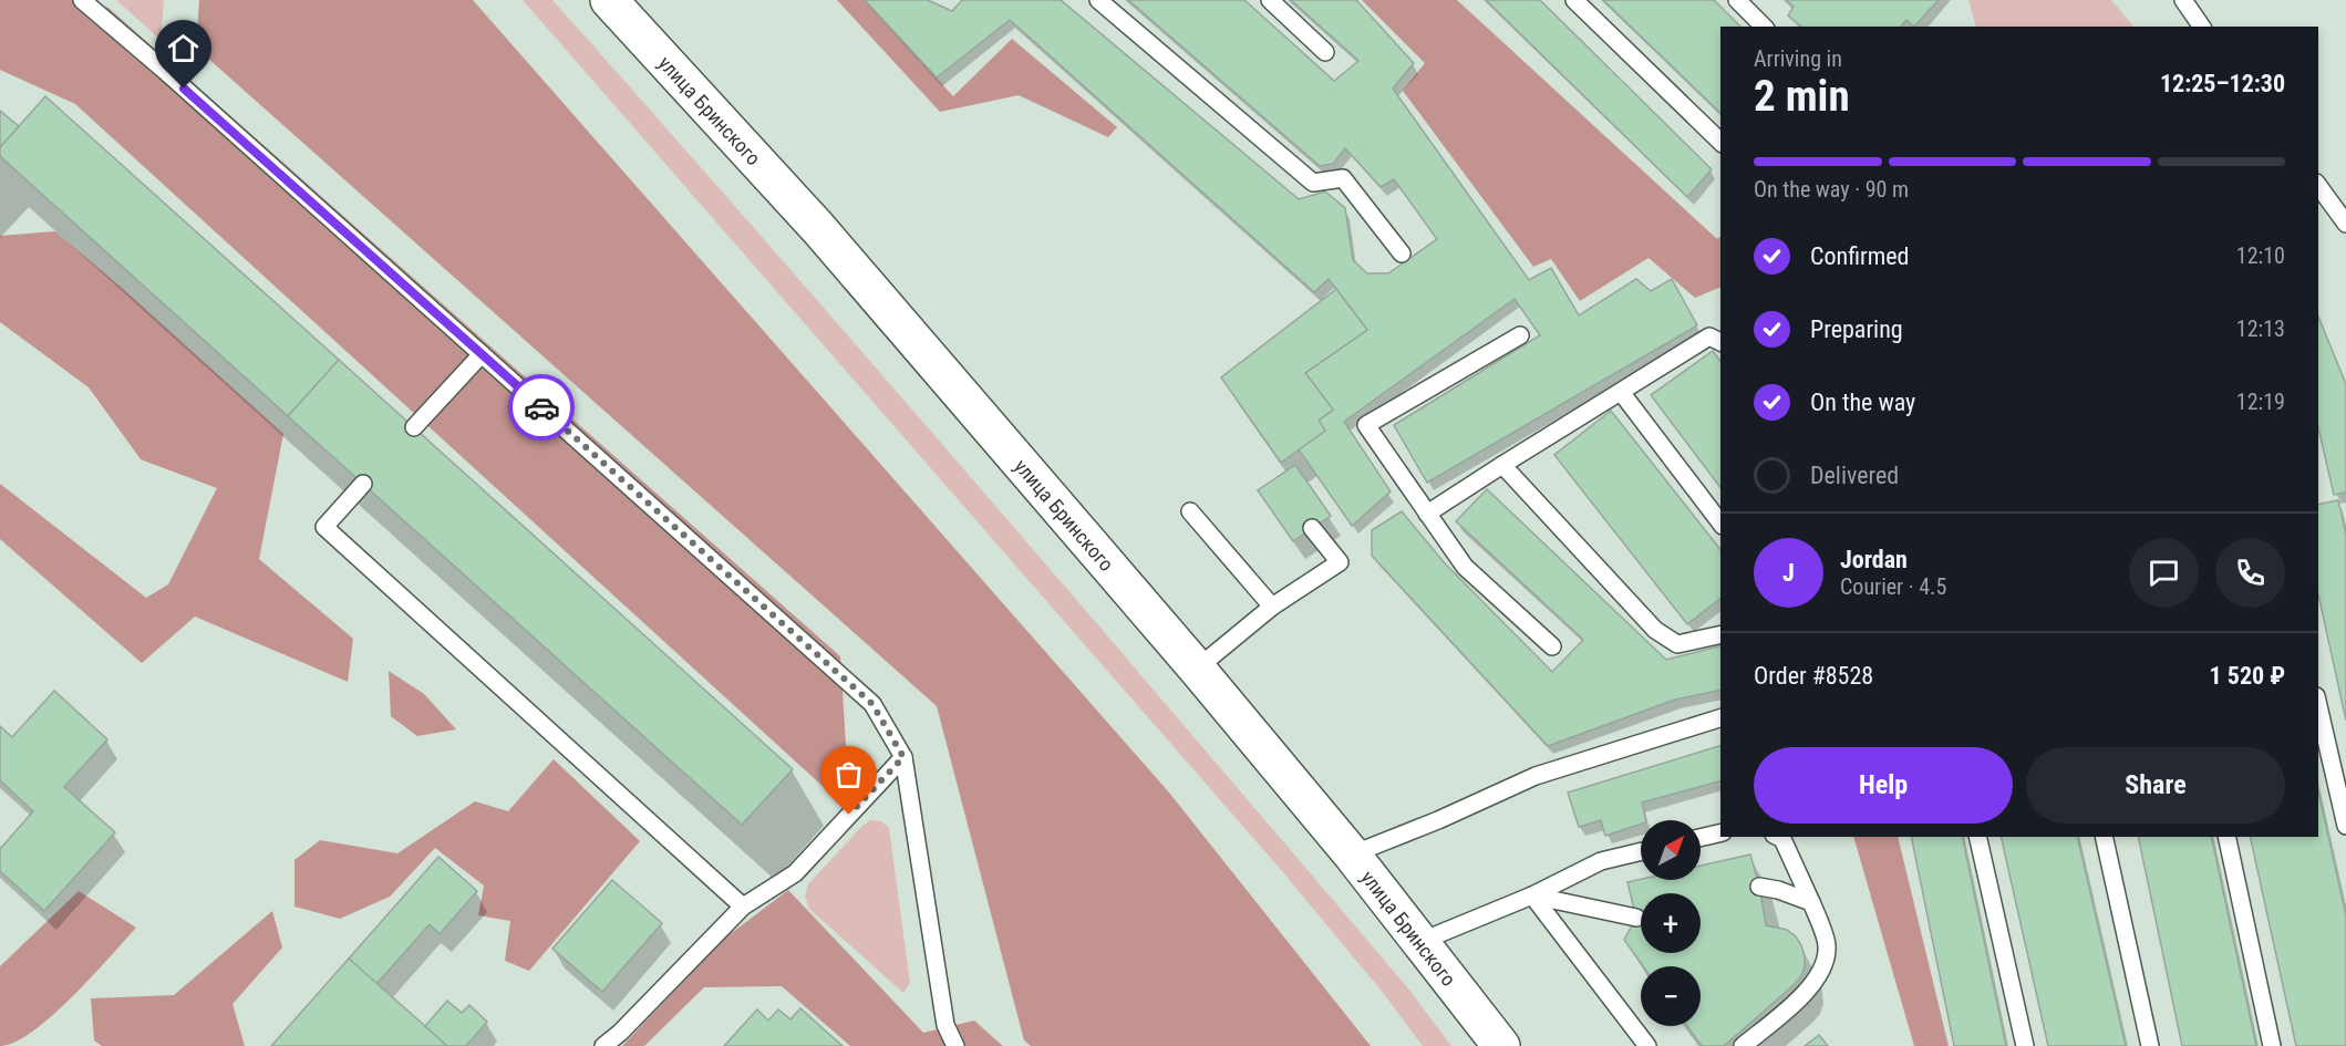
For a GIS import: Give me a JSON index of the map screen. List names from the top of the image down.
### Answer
{
  "streets": {
    "main road": ["улица Бринского"]
  },
  "north": "top right",
  "page": {
    "heading": ["2 min", "Arriving in", "12:25–12:30"],
    "panel": [
      "Jordan",
      "Courier · 4.5",
      "Order #8528",
      "1 520 ₽"
    ],
    "bar": "On the way · 90 m",
    "list": [
      ["Confirmed", "12:10"],
      ["Preparing", "12:13"],
      ["On the way", "12:19"],
      "Delivered"
    ],
    "round": "J",
    "buttons": ["Help", "Share"],
    "map_buttons": ["+", "−"]
  }
}
